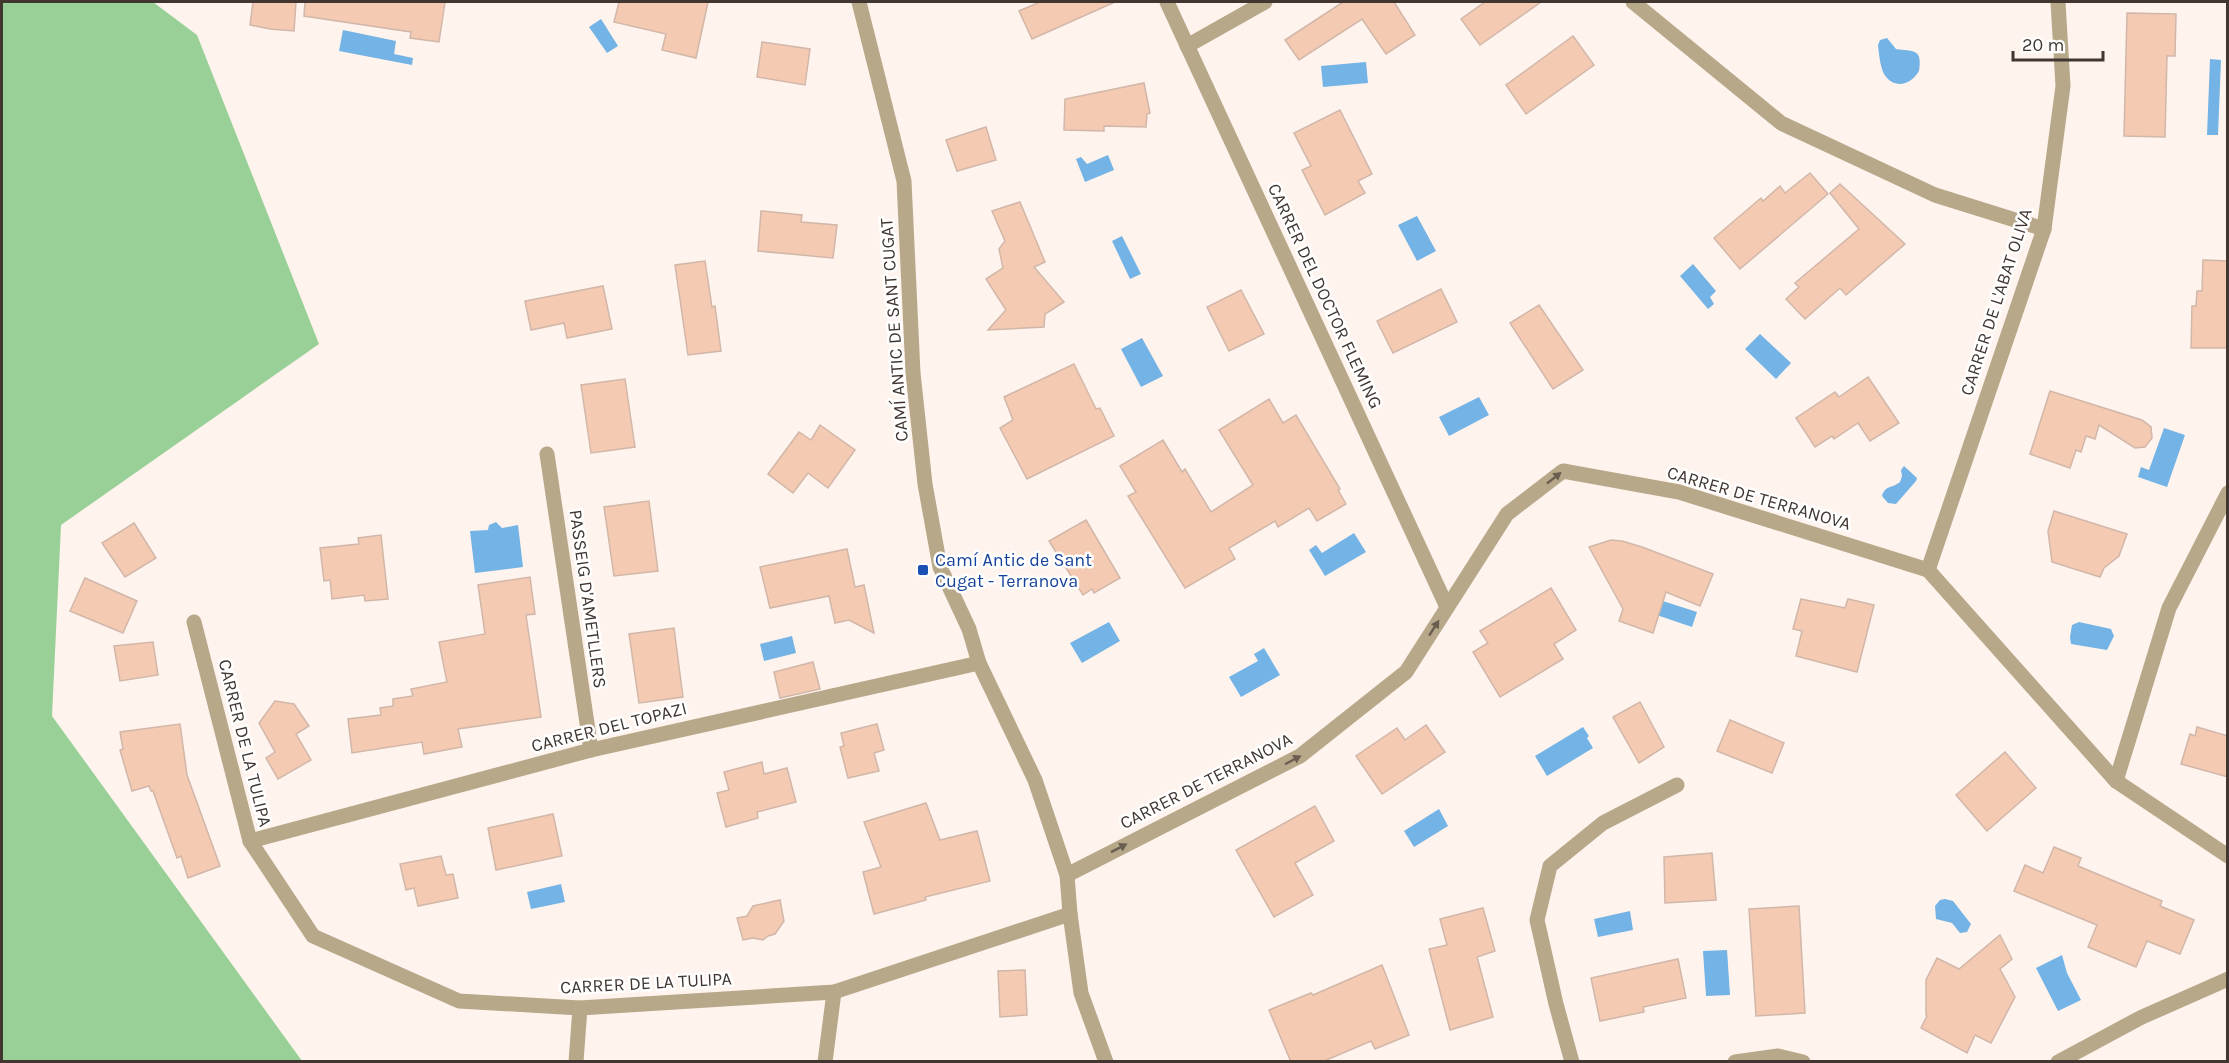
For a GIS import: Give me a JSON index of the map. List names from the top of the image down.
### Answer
{
  "streets": {
    "street": [
      "CARRER DEL DOCTOR FLEMING",
      "CARRER DE L'ABAT OLIVA",
      "CAMÍ ANTIC DE SANT CUGAT",
      "CARRER DE TERRANOVA",
      "PASSEIG D'AMETLLERS",
      "CARRER DEL TOPAZI",
      "CARRER DE LA TULIPA"
    ]
  },
  "crossings": [
    ["CARRER DEL DOCTOR FLEMING", "CARRER DE TERRANOVA"],
    ["CARRER DE L'ABAT OLIVA", "CARRER DE TERRANOVA"],
    ["CAMÍ ANTIC DE SANT CUGAT", "CARRER DE TERRANOVA"],
    ["CAMÍ ANTIC DE SANT CUGAT", "CARRER DEL TOPAZI"],
    ["CAMÍ ANTIC DE SANT CUGAT", "CARRER DE LA TULIPA"],
    ["PASSEIG D'AMETLLERS", "CARRER DEL TOPAZI"],
    ["CARRER DEL TOPAZI", "CARRER DE LA TULIPA"]
  ],
  "one_way": ["CARRER DE TERRANOVA"],
  "places": {
    "transit": ["Camí Antic de Sant Cugat - Terranova"]
  },
  "scale_bar": "20 m"
}
